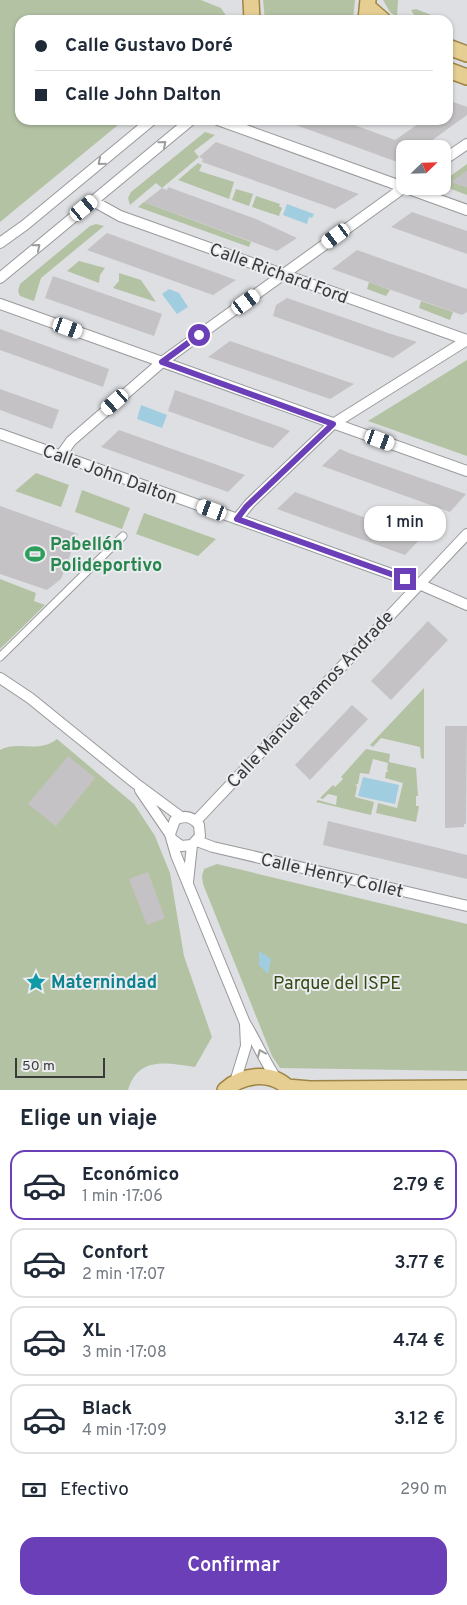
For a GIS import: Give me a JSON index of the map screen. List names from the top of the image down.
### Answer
{
  "streets": {
    "street": [
      "Calle Richard Ford",
      "Calle John Dalton",
      "Calle Manuel Ramos Andrade",
      "Calle Henry Collet"
    ]
  },
  "crossings": [
    ["Calle John Dalton", "Calle Manuel Ramos Andrade"],
    ["Calle Manuel Ramos Andrade", "Calle Henry Collet"]
  ],
  "parks": ["Parque del ISPE"],
  "places": {
    "sports": ["Pabellón Polideportivo"],
    "place": ["Maternindad"]
  },
  "scale_bar": "50 m",
  "north": "top right",
  "page": {
    "banner": ["Calle Gustavo Doré", "Calle John Dalton"],
    "bubble": "1 min",
    "scale": "50 m",
    "heading": "Elige un viaje",
    "list": [
      {
        "name": "Económico",
        "note": "1 min · 17:06",
        "value": "2.79 €"
      },
      {
        "name": "Confort",
        "note": "2 min · 17:07",
        "value": "3.77 €"
      },
      {
        "name": "XL",
        "note": "3 min · 17:08",
        "value": "4.74 €"
      },
      {
        "name": "Black",
        "note": "4 min · 17:09",
        "value": "3.12 €"
      }
    ],
    "pay": ["Efectivo", "290 m"],
    "buttons": "Confirmar"
  }
}
